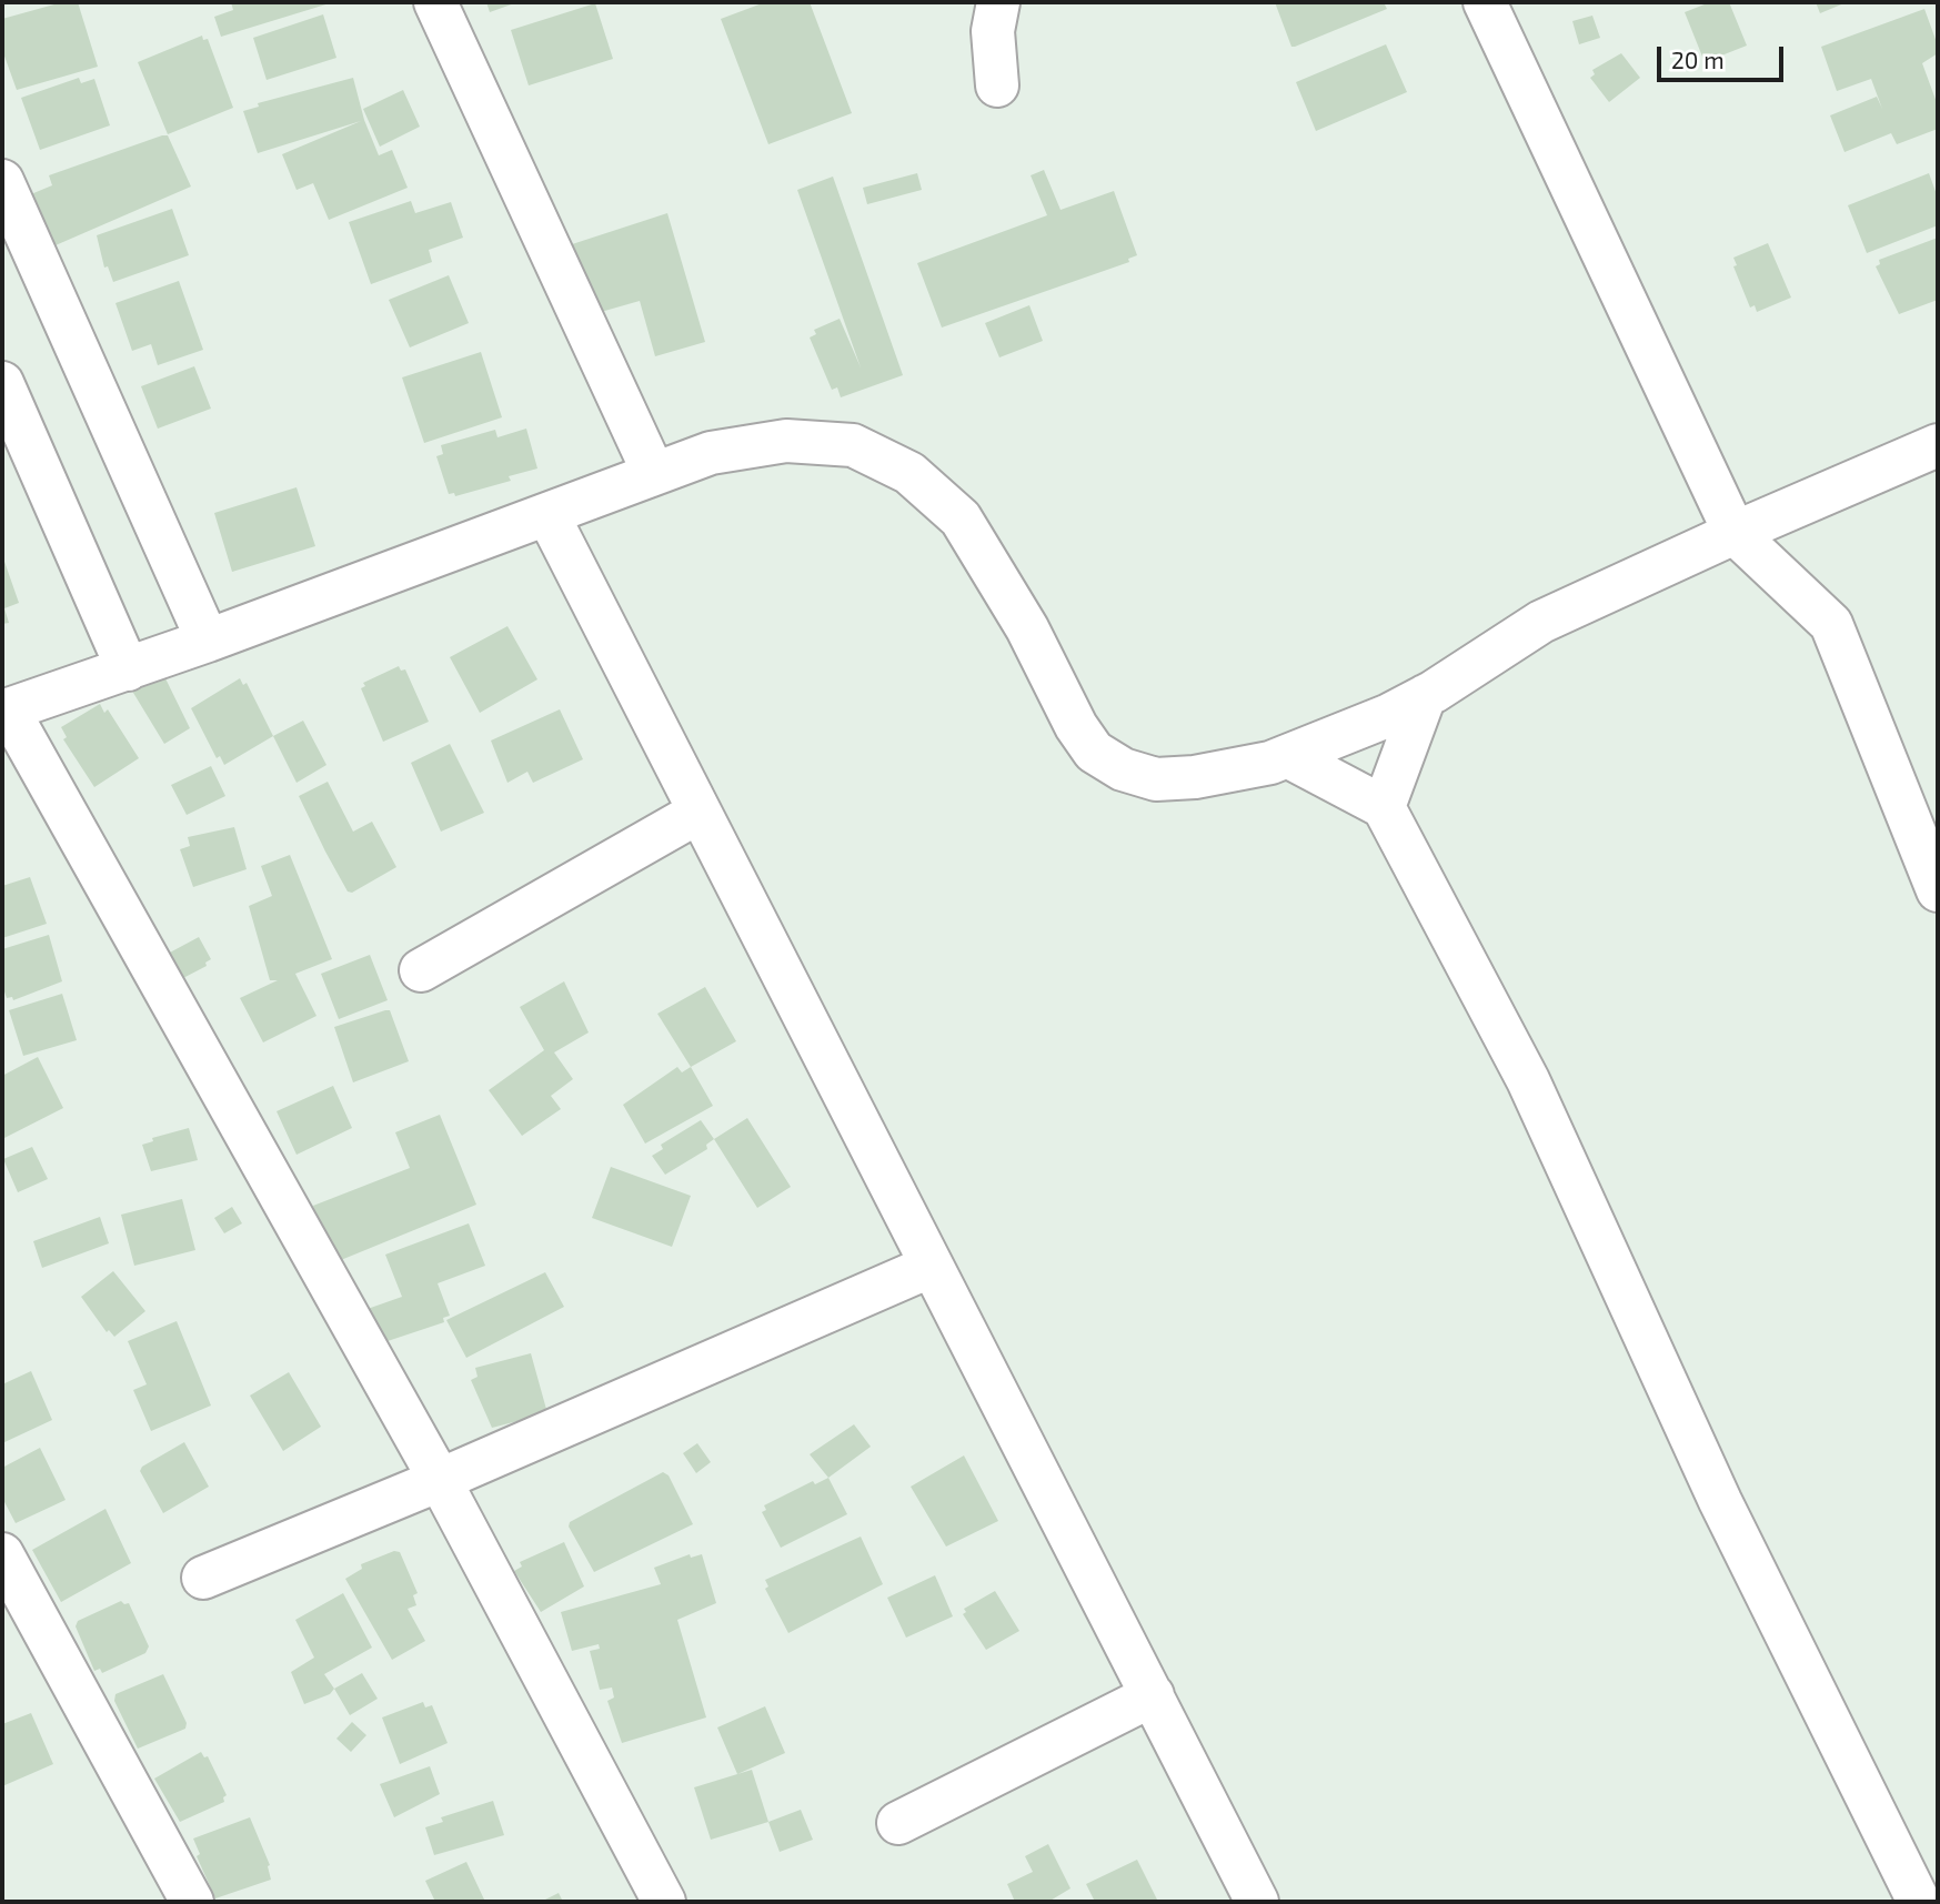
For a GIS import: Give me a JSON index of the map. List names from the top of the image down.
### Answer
{
  "scale_bar": "20 m"
}
